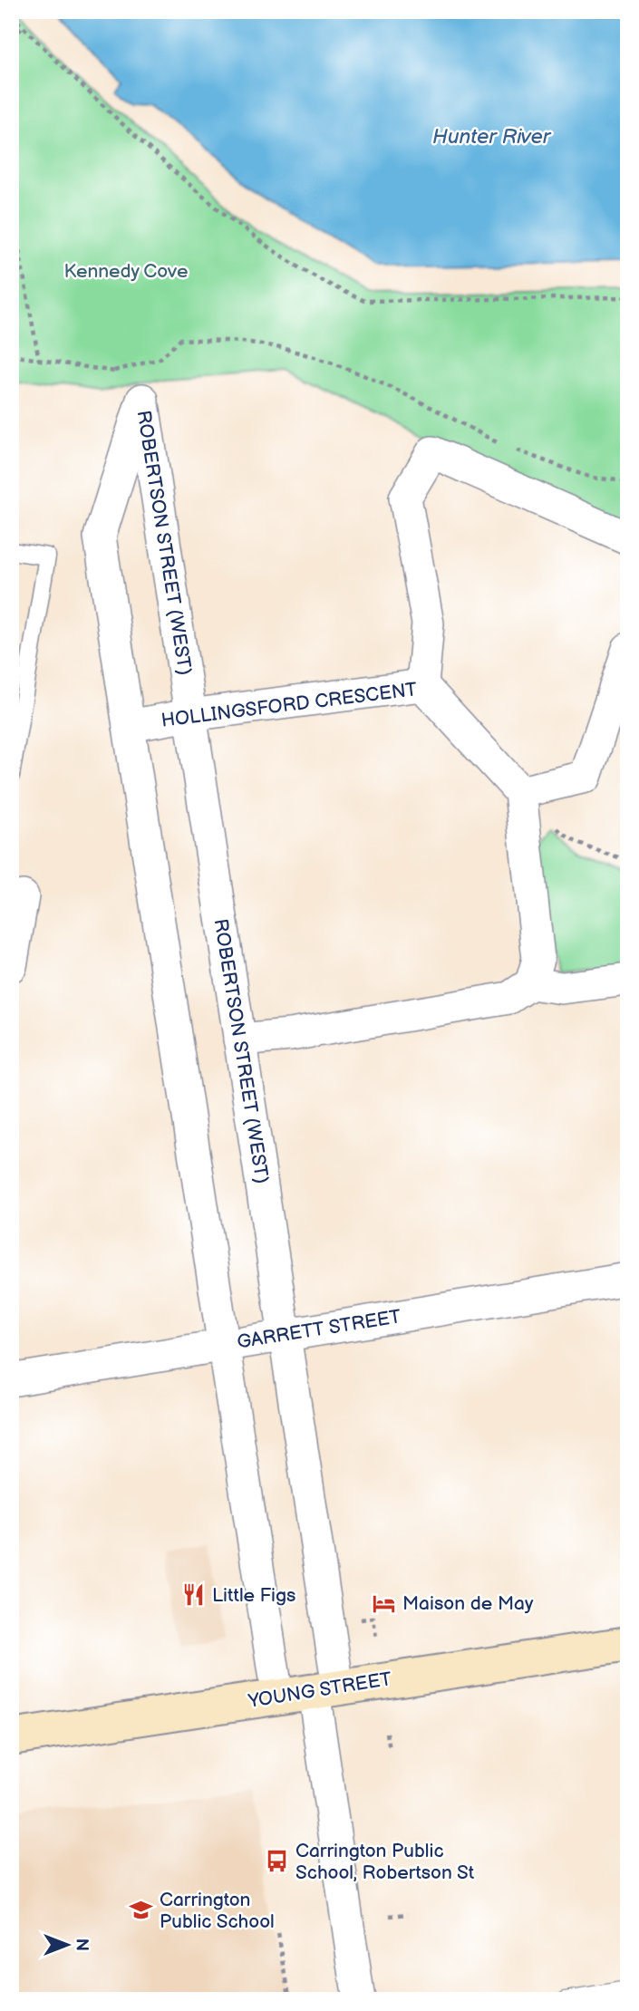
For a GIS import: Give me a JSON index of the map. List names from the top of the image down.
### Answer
{
  "streets": {
    "main road": ["YOUNG STREET"],
    "street": ["ROBERTSON STREET (WEST)", "HOLLINGSFORD CRESCENT", "GARRETT STREET"]
  },
  "crossings": [
    ["ROBERTSON STREET (WEST)", "HOLLINGSFORD CRESCENT"],
    ["ROBERTSON STREET (WEST)", "GARRETT STREET"],
    ["ROBERTSON STREET (WEST)", "YOUNG STREET"]
  ],
  "water": ["Hunter River"],
  "parks": ["Kennedy Cove"],
  "places": {
    "restaurant": ["Little Figs"],
    "hotel": ["Maison de May"],
    "bus stop": ["Carrington Public School, Robertson St"],
    "school or university": ["Carrington Public School"]
  },
  "north": "right"
}
